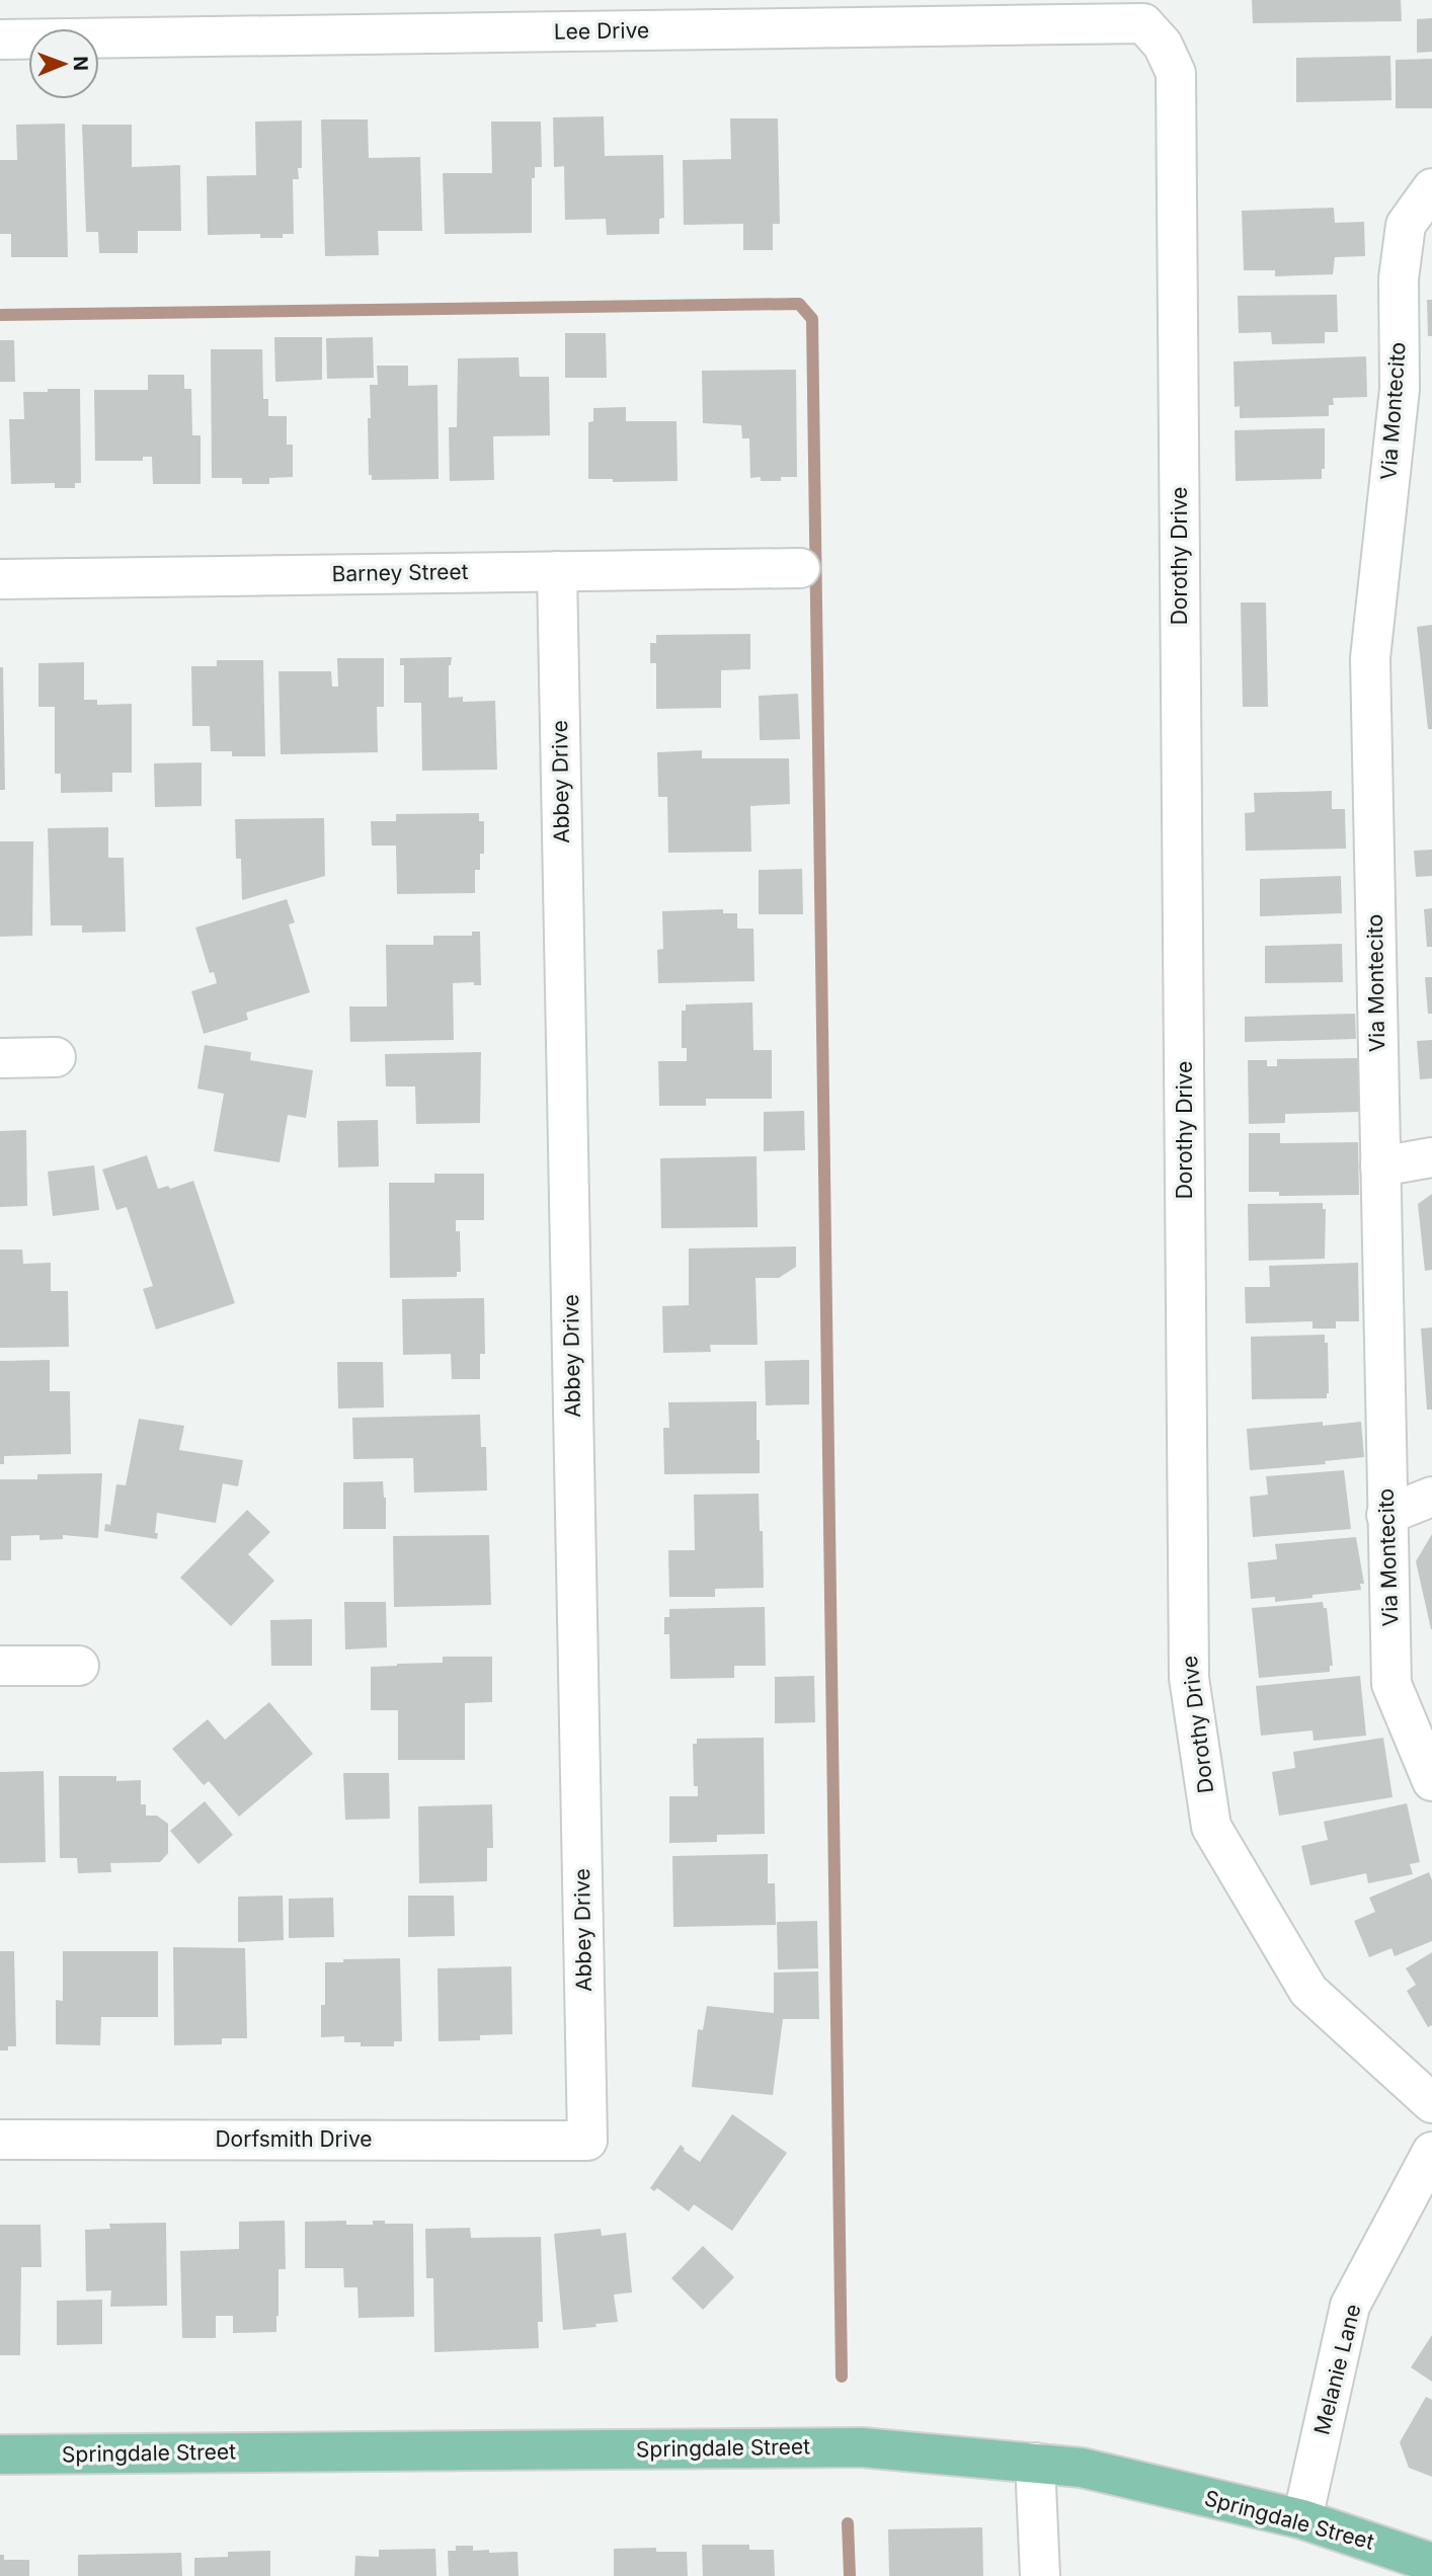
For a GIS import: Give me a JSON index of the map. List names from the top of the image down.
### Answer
{
  "streets": {
    "main road": ["Springdale Street"],
    "street": [
      "Lee Drive",
      "Via Montecito",
      "Dorothy Drive",
      "Barney Street",
      "Abbey Drive",
      "Dorfsmith Drive",
      "Melanie Lane"
    ]
  },
  "crossings": [
    ["Lee Drive", "Dorothy Drive"],
    ["Barney Street", "Abbey Drive"],
    ["Abbey Drive", "Dorfsmith Drive"],
    ["Melanie Lane", "Springdale Street"]
  ],
  "north": "right"
}
